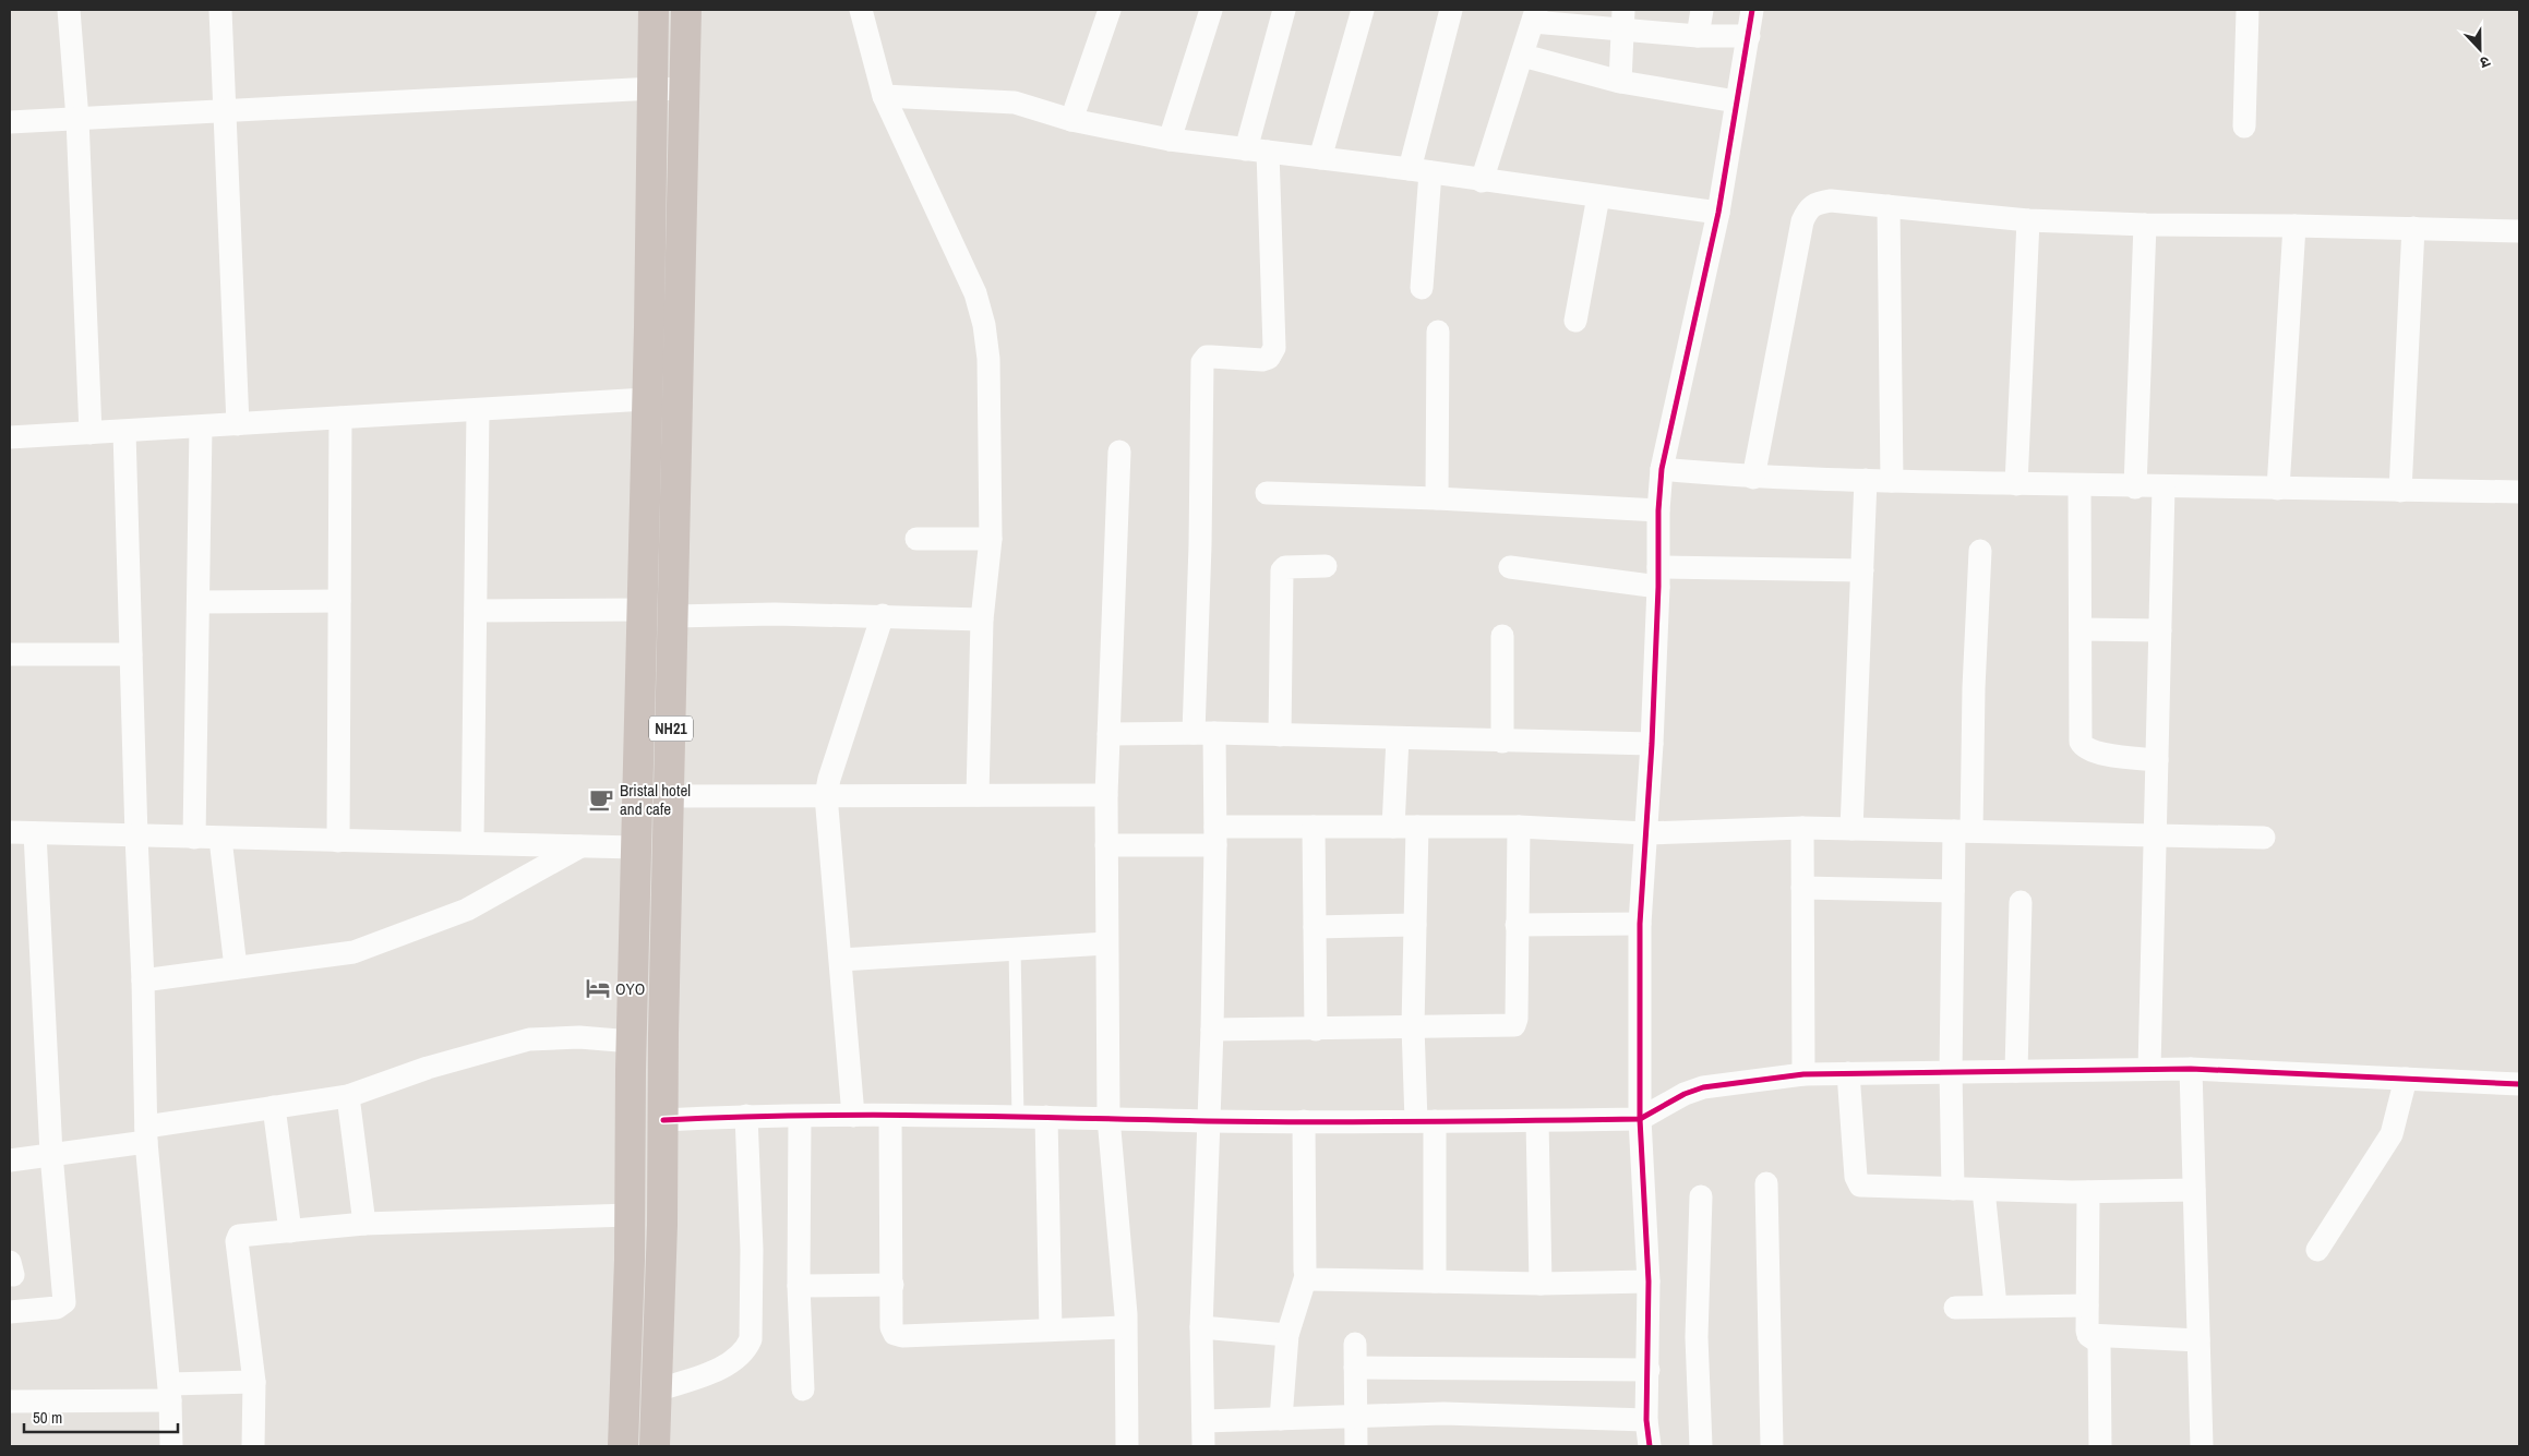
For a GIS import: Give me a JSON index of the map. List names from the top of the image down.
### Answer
{
  "streets": {
    "highway": ["NH21"]
  },
  "places": {
    "cafe": ["Bristal hotel and cafe"],
    "hotel": ["OYO"]
  },
  "scale_bar": "50 m",
  "north": "bottom"
}
